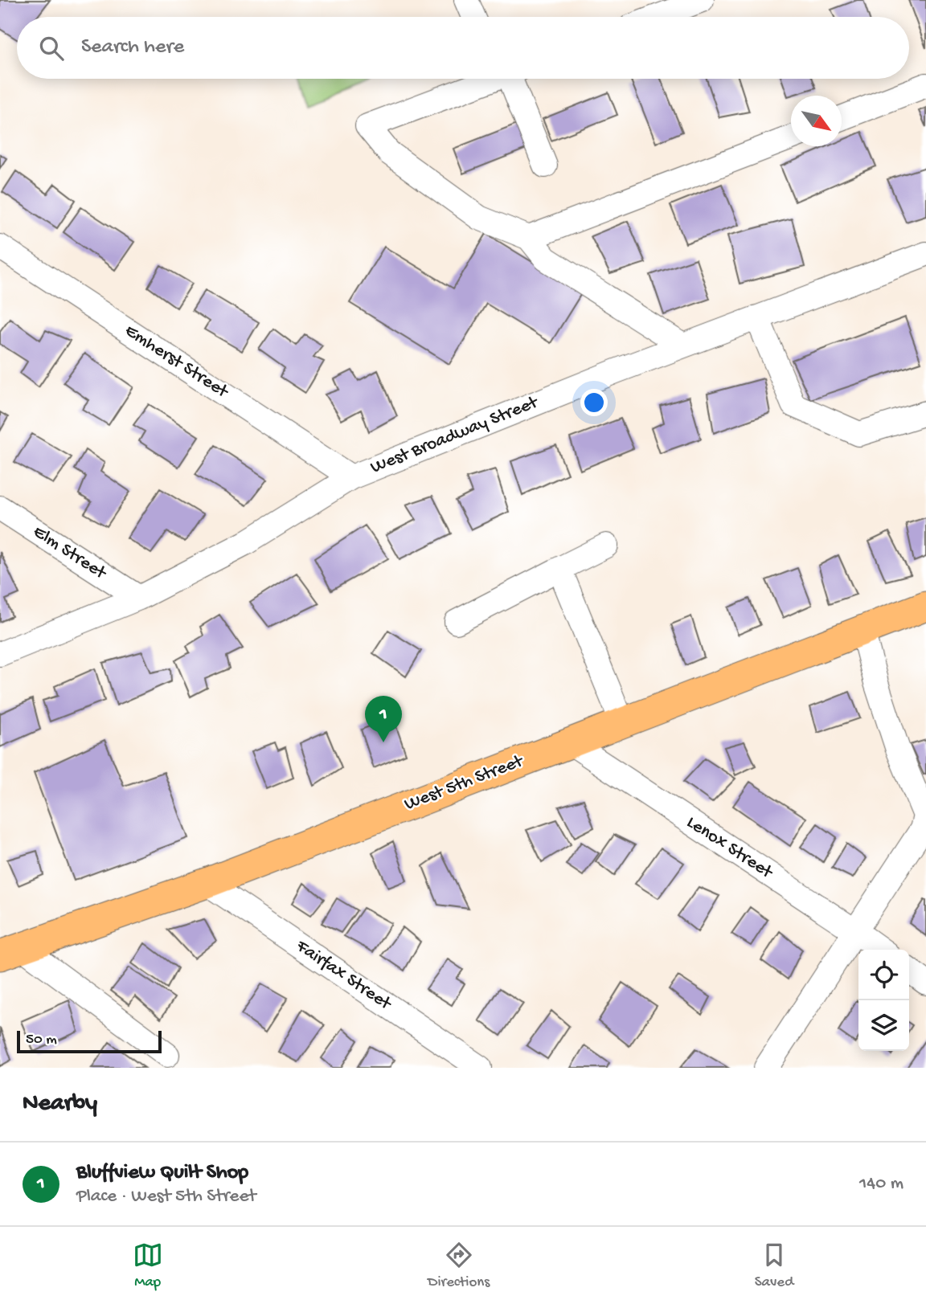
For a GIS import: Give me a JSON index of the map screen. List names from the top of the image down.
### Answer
{
  "streets": {
    "main road": ["West 5th Street"],
    "street": [
      "Emherst Street",
      "West Broadway Street",
      "Elm Street",
      "Lenox Street",
      "Fairfax Street"
    ]
  },
  "crossings": [
    ["Emherst Street", "West Broadway Street"],
    ["West Broadway Street", "Elm Street"],
    ["West 5th Street", "Lenox Street"],
    ["West 5th Street", "Fairfax Street"]
  ],
  "scale_bar": "50 m",
  "north": "bottom right",
  "page": {
    "search": "Search here",
    "pins": "1",
    "scale": "50 m",
    "heading": "Nearby",
    "list": [
      {
        "mark": "1",
        "name": "Bluffview Quilt Shop",
        "note": "Place · West 5th Street",
        "value": "140 m"
      }
    ],
    "nav": ["Map", "Directions", "Saved"]
  }
}
